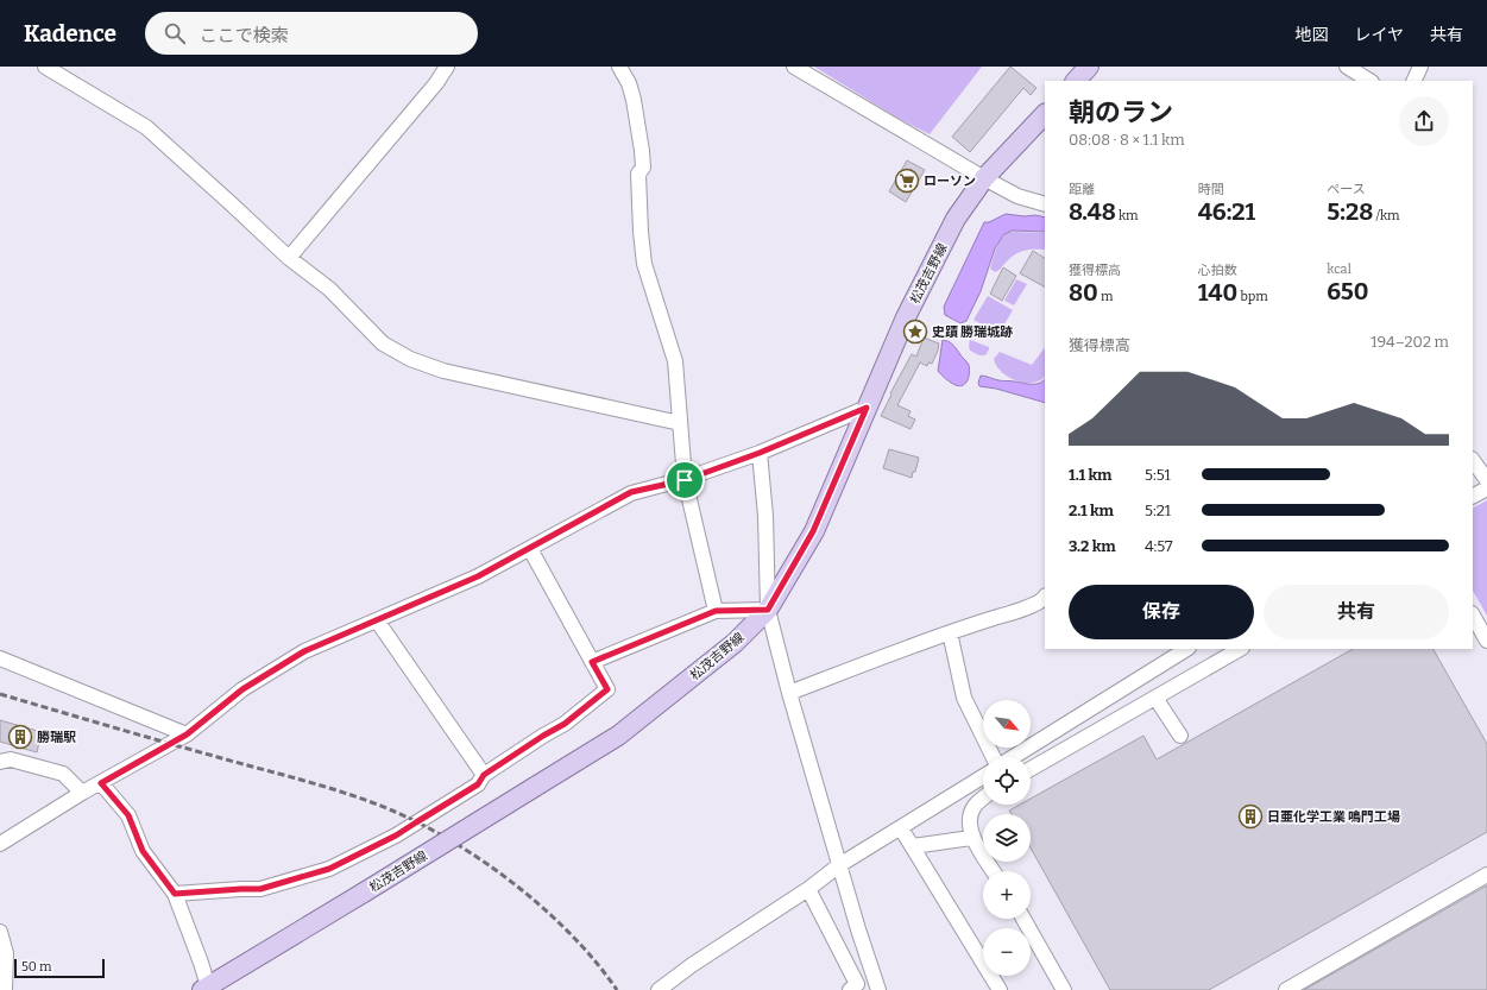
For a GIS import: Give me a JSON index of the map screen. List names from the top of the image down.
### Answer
{
  "streets": {
    "main road": ["松茂吉野線"]
  },
  "places": {
    "supermarket": ["ローソン"],
    "place": ["史蹟 勝瑞城跡"],
    "building": ["勝瑞駅", "日亜化学工業 鳴門工場"]
  },
  "scale_bar": "50 m",
  "north": "bottom right",
  "page": {
    "header": "Kadence",
    "search": "ここで検索",
    "nav": ["地図", "レイヤ", "共有"],
    "heading": ["朝のラン", "08:08 · 8 × 1.1 km"],
    "stats": [
      ["距離", "8.48 km"],
      ["時間", "46:21"],
      ["ペース", "5:28 /km"],
      ["獲得標高", "80 m"],
      ["心拍数", "140 bpm"],
      ["kcal", "650"]
    ],
    "chart": ["獲得標高", "194–202 m"],
    "list": [
      {
        "name": "1.1 km",
        "note": "5:51"
      },
      {
        "name": "2.1 km",
        "note": "5:21"
      },
      {
        "name": "3.2 km",
        "note": "4:57"
      }
    ],
    "buttons": ["保存", "共有"],
    "map_buttons": ["+", "−"],
    "scale": "50 m"
  }
}
